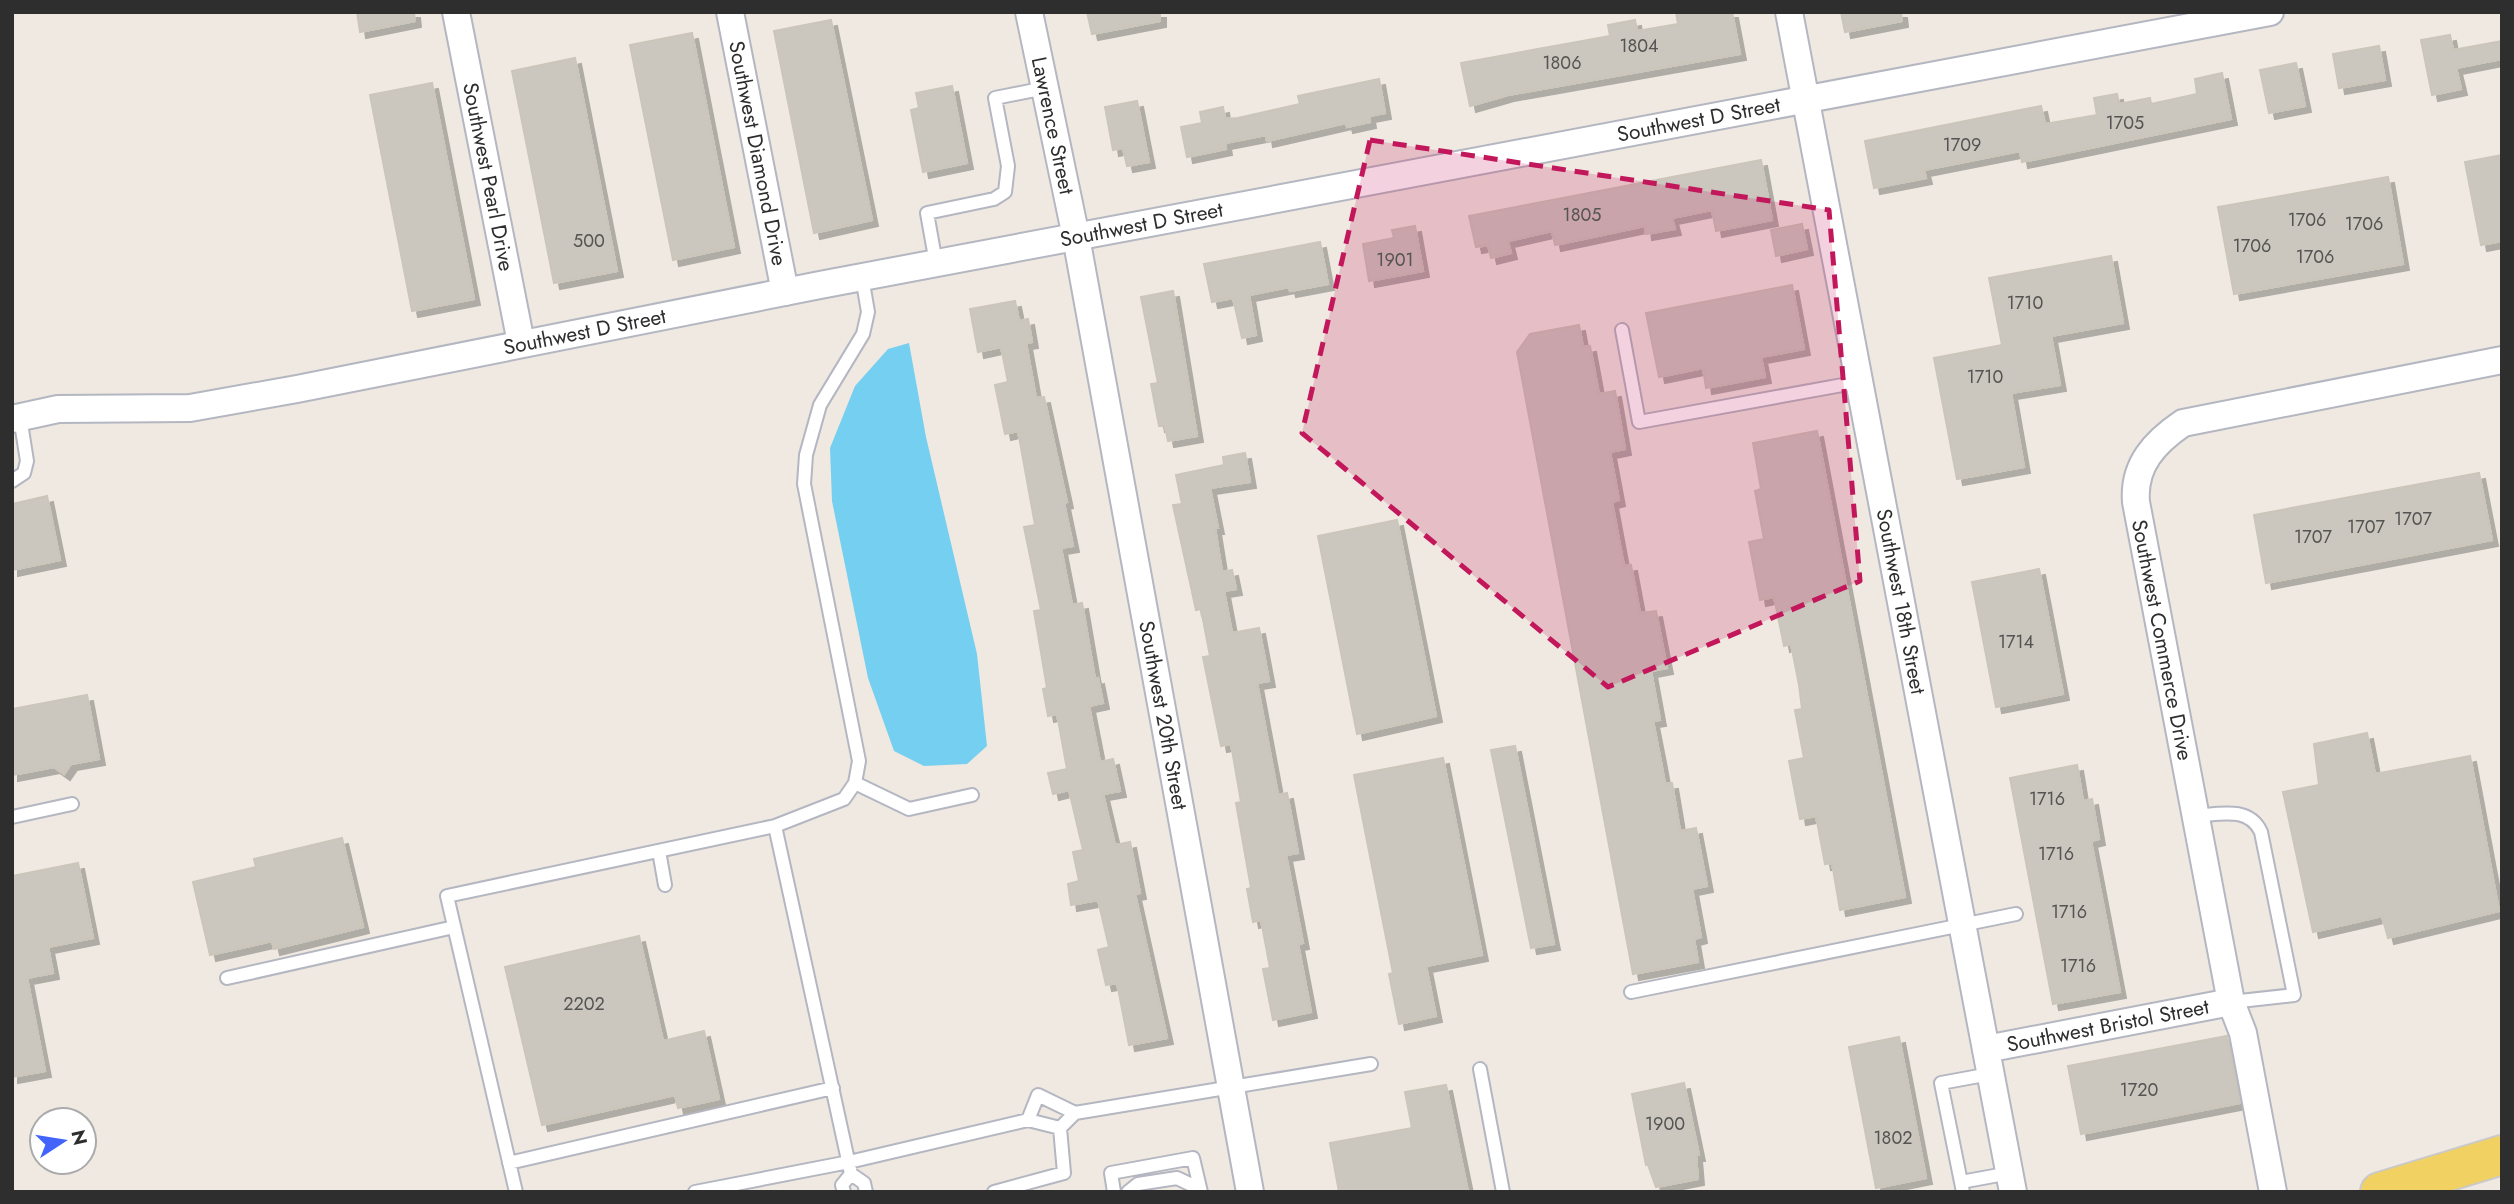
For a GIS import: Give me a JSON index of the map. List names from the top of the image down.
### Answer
{
  "streets": {
    "street": [
      "Southwest D Street",
      "Lawrence Street",
      "Southwest Diamond Drive",
      "Southwest Pearl Drive",
      "Southwest 18th Street",
      "Southwest Commerce Drive",
      "Southwest 20th Street",
      "Southwest Bristol Street"
    ]
  },
  "crossings": [
    ["Southwest D Street", "Lawrence Street"],
    ["Southwest D Street", "Southwest Diamond Drive"],
    ["Southwest D Street", "Southwest Pearl Drive"],
    ["Southwest D Street", "Southwest 18th Street"],
    ["Southwest D Street", "Southwest 20th Street"],
    ["Lawrence Street", "Southwest 20th Street"],
    ["Southwest 18th Street", "Southwest Bristol Street"],
    ["Southwest Commerce Drive", "Southwest Bristol Street"]
  ],
  "house_numbers": [
    "1804",
    "1806",
    "1705",
    "1709",
    "1805",
    "1706",
    "1706",
    "500",
    "1706",
    "1706",
    "1901",
    "1710",
    "1710",
    "1707",
    "1707",
    "1707",
    "1714",
    "1716",
    "1716",
    "1716",
    "1716",
    "2202",
    "1720",
    "1900",
    "1802"
  ],
  "north": "right"
}
